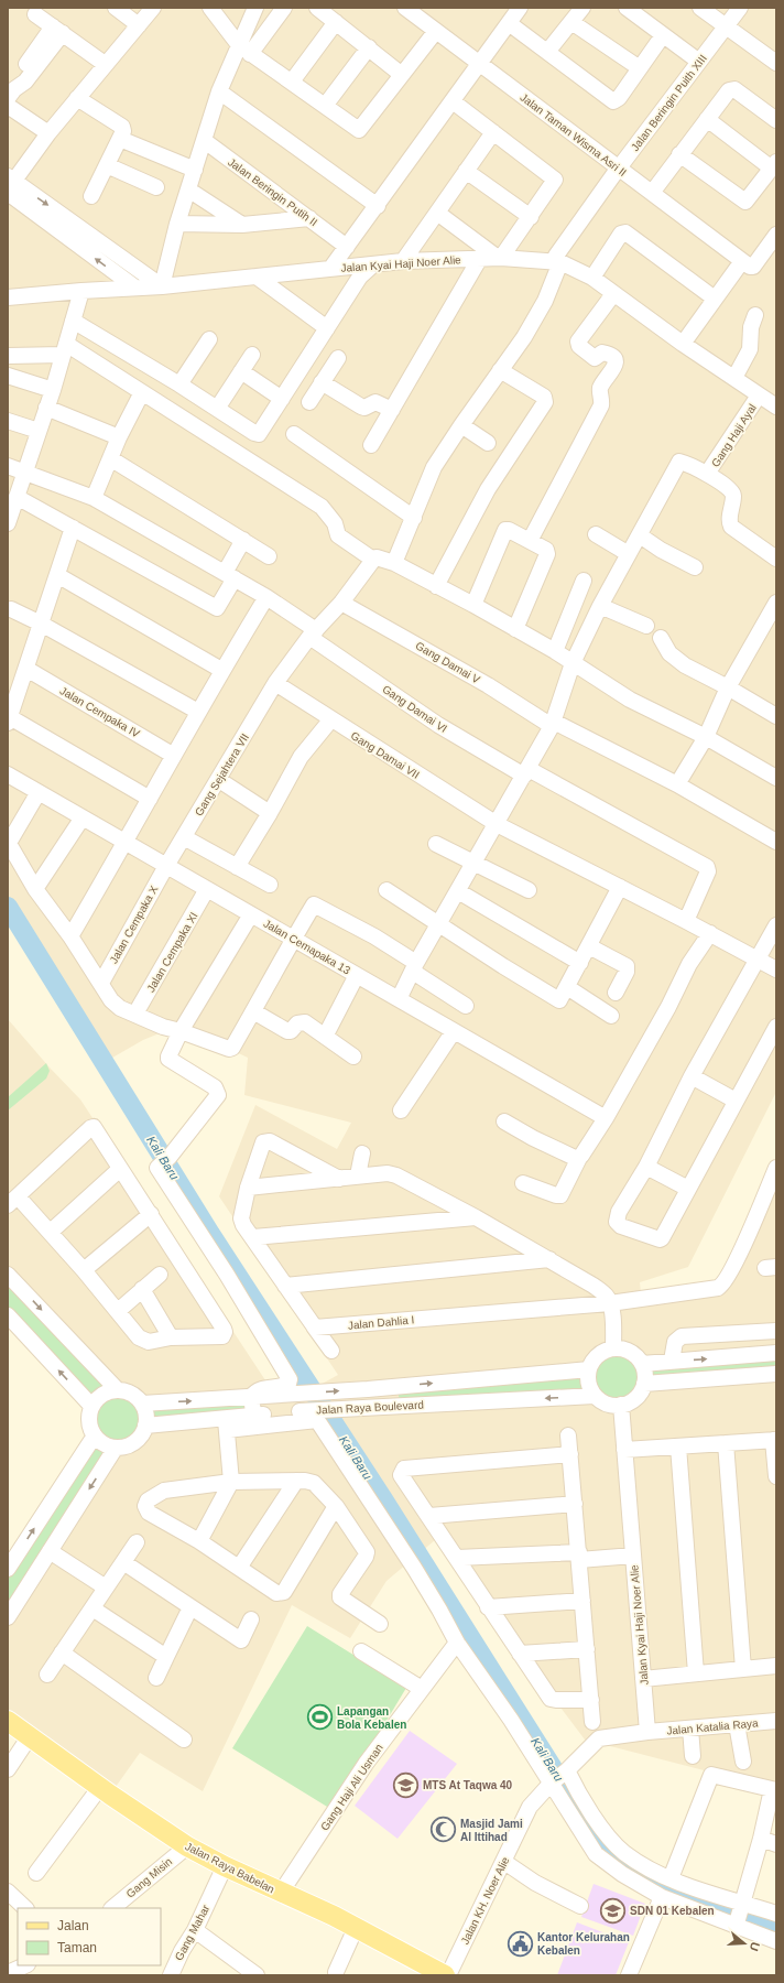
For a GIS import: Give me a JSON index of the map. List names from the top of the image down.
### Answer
{
  "streets": {
    "main road": ["Jalan Raya Babelan"],
    "street": [
      "Jalan Beringin Puith XIII",
      "Jalan Taman Wisma Asri II",
      "Jalan Beringin Putih II",
      "Jalan Kyai Haji Noer Alie",
      "Gang Haji Ayal",
      "Gang Damai V",
      "Gang Damai VI",
      "Jalan Cempaka IV",
      "Gang Damai VII",
      "Gang Sejahtera VII",
      "Jalan Cempaka X",
      "Jalan Cemapaka 13",
      "Jalan Cempaka XI",
      "Jalan Dahlia I",
      "Jalan Raya Boulevard",
      "Jalan Katalia Raya",
      "Gang Haji Ali Usman",
      "Gang Misin",
      "Jalan KH. Noer Alie",
      "Gang Mahar"
    ]
  },
  "crossings": [
    ["Jalan Beringin Puith XIII", "Jalan Taman Wisma Asri II"],
    ["Jalan Beringin Puith XIII", "Jalan Kyai Haji Noer Alie"],
    ["Jalan Kyai Haji Noer Alie", "Gang Haji Ayal"],
    ["Jalan Kyai Haji Noer Alie", "Jalan Raya Boulevard"],
    ["Jalan Kyai Haji Noer Alie", "Jalan Katalia Raya"],
    ["Gang Damai V", "Gang Sejahtera VII"],
    ["Gang Damai VI", "Gang Damai VII"],
    ["Gang Damai VI", "Gang Sejahtera VII"],
    ["Gang Damai VII", "Gang Sejahtera VII"],
    ["Gang Sejahtera VII", "Jalan Cempaka X"],
    ["Gang Sejahtera VII", "Jalan Cemapaka 13"],
    ["Jalan Cempaka X", "Jalan Cemapaka 13"],
    ["Jalan Cemapaka 13", "Jalan Cempaka XI"],
    ["Gang Haji Ali Usman", "Jalan Raya Babelan"],
    ["Jalan Raya Babelan", "Gang Misin"],
    ["Jalan Raya Babelan", "Gang Mahar"]
  ],
  "water": ["Kali Baru"],
  "places": {
    "sports": ["Lapangan Bola Kebalen"],
    "school or university": ["MTS At Taqwa 40", "SDN 01 Kebalen"],
    "mosque": ["Masjid Jami Al Ittihad"],
    "public building": ["Kantor Kelurahan Kebalen"]
  },
  "legend": ["Jalan", "Taman"],
  "north": "right"
}
